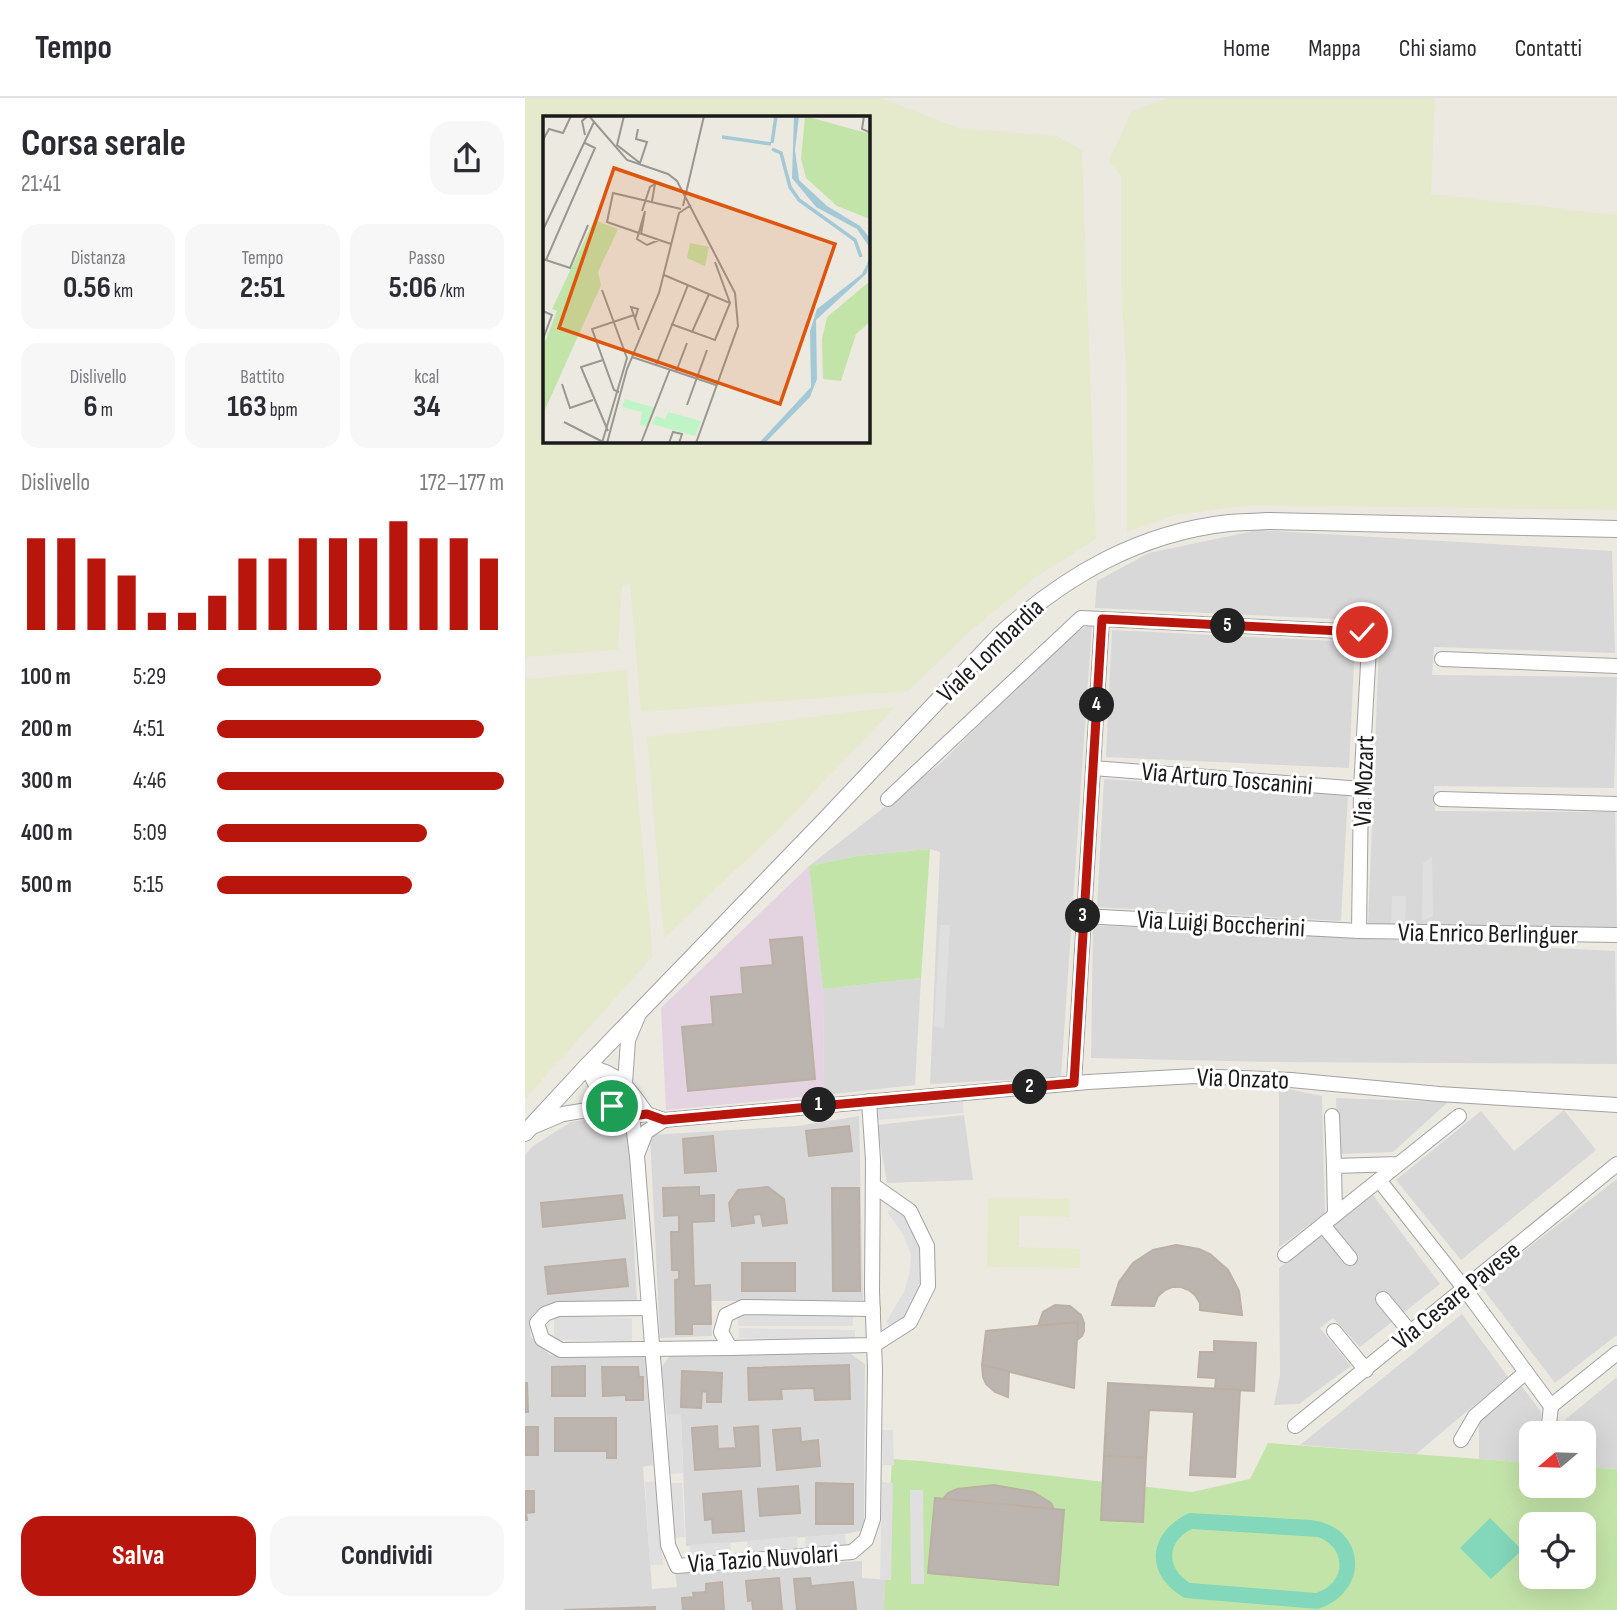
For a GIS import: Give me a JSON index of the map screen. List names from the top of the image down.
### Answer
{
  "streets": {
    "street": [
      "Viale Lombardia",
      "Via Arturo Toscanini",
      "Via Mozart",
      "Via Luigi Boccherini",
      "Via Enrico Berlinguer",
      "Via Onzato",
      "Via Cesare Pavese",
      "Via Tazio Nuvolari"
    ]
  },
  "crossings": [
    ["Via Arturo Toscanini", "Via Mozart"],
    ["Via Mozart", "Via Luigi Boccherini"],
    ["Via Mozart", "Via Enrico Berlinguer"],
    ["Via Luigi Boccherini", "Via Enrico Berlinguer"],
    ["Via Onzato", "Via Tazio Nuvolari"]
  ],
  "north": "left",
  "page": {
    "header": "Tempo",
    "nav": [
      "Home",
      "Mappa",
      "Chi siamo",
      "Contatti"
    ],
    "heading": ["Corsa serale", "21:41"],
    "stats": [
      ["Distanza", "0.56 km"],
      ["Tempo", "2:51"],
      ["Passo", "5:06 /km"],
      ["Dislivello", "6 m"],
      ["Battito", "163 bpm"],
      ["kcal", "34"]
    ],
    "chart": ["Dislivello", "172–177 m"],
    "pins": [
      "5",
      "4",
      "3",
      "2",
      "1"
    ],
    "list": [
      {
        "name": "100 m",
        "note": "5:29"
      },
      {
        "name": "200 m",
        "note": "4:51"
      },
      {
        "name": "300 m",
        "note": "4:46"
      },
      {
        "name": "400 m",
        "note": "5:09"
      },
      {
        "name": "500 m",
        "note": "5:15"
      }
    ],
    "buttons": ["Salva", "Condividi"]
  }
}
